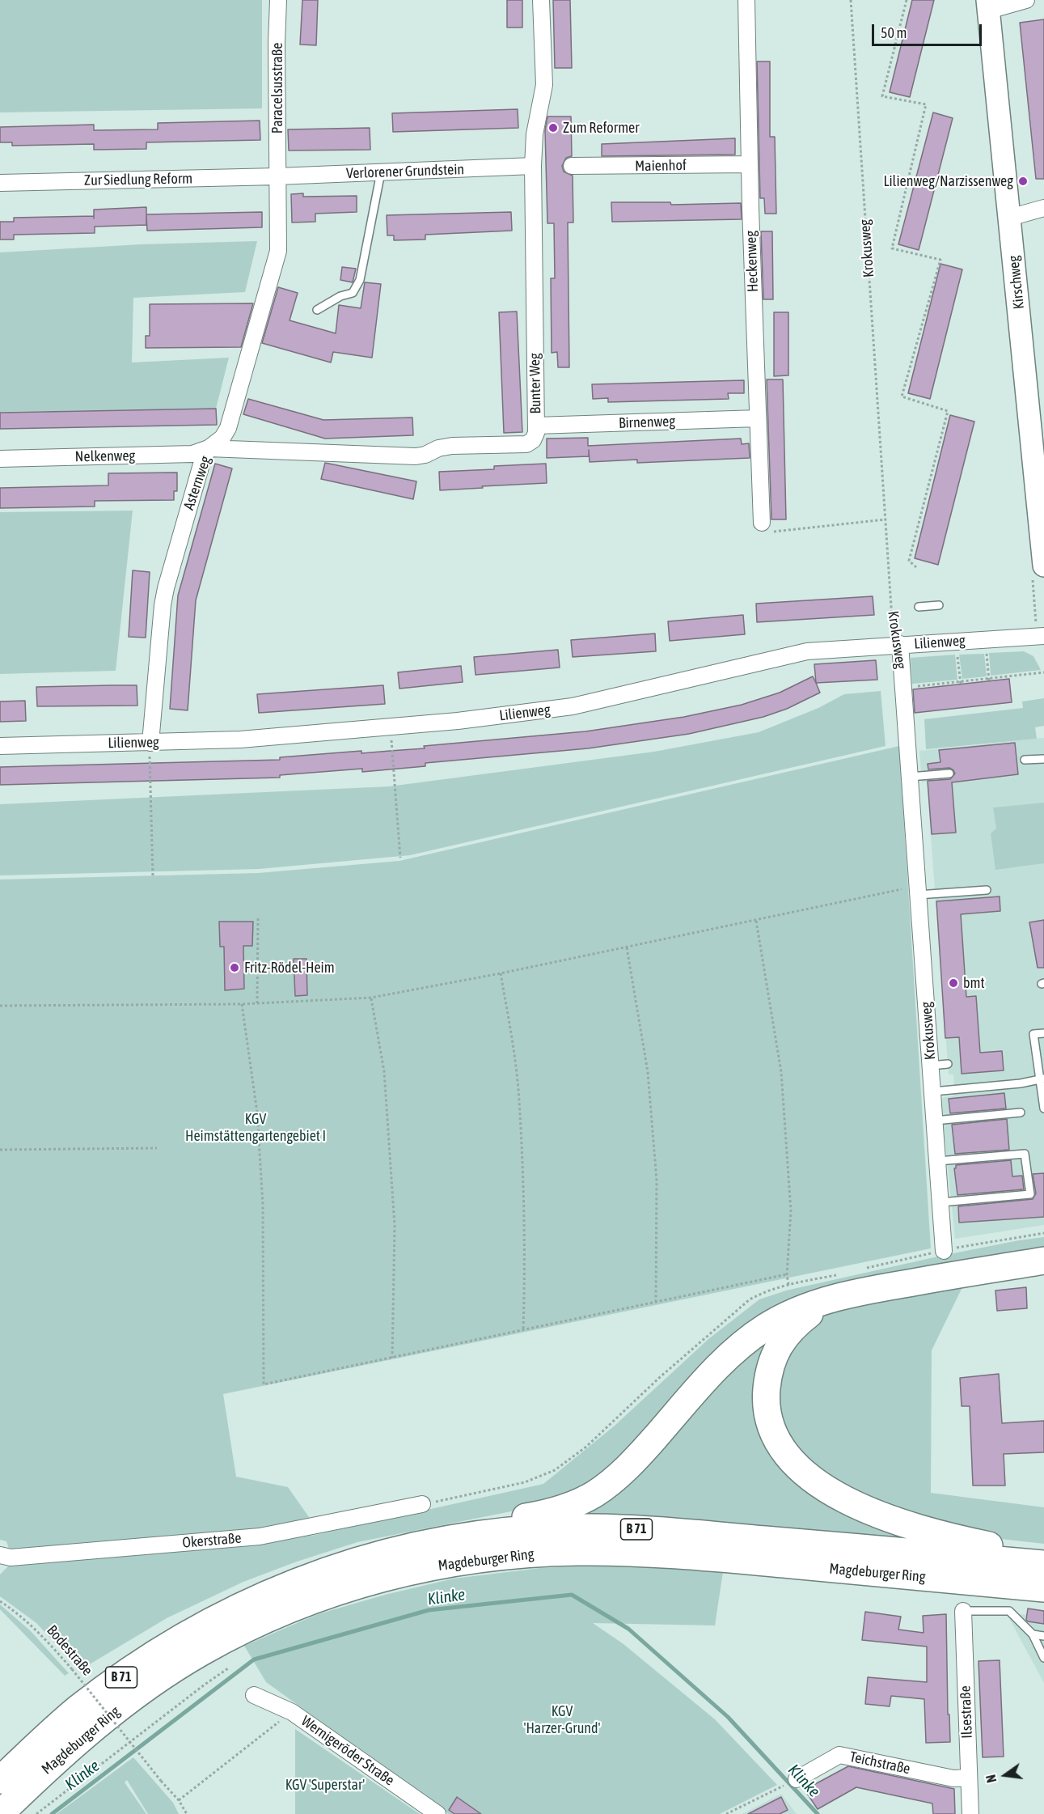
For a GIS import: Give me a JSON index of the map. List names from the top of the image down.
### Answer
{
  "streets": {
    "highway": ["B 71", "Magdeburger Ring"],
    "main road": ["Kirschweg"],
    "street": [
      "Paracelsusstraße",
      "Maienhof",
      "Verlorener Grundstein",
      "Zur Siedlung Reform",
      "Krokusweg",
      "Heckenweg",
      "Bunter Weg",
      "Birnenweg",
      "Nelkenweg",
      "Asternweg",
      "Lilienweg",
      "Okerstraße",
      "Ilsestraße",
      "Wernigeröder Straße",
      "Teichstraße"
    ],
    "path": ["Bodestraße"]
  },
  "crossings": [
    ["Paracelsusstraße", "Verlorener Grundstein"],
    ["Paracelsusstraße", "Zur Siedlung Reform"],
    ["Paracelsusstraße", "Asternweg"],
    ["Maienhof", "Heckenweg"],
    ["Verlorener Grundstein", "Zur Siedlung Reform"],
    ["Verlorener Grundstein", "Bunter Weg"],
    ["Verlorener Grundstein", "Asternweg"],
    ["Zur Siedlung Reform", "Asternweg"],
    ["Krokusweg", "Lilienweg"],
    ["Heckenweg", "Birnenweg"],
    ["Bunter Weg", "Birnenweg"],
    ["Bunter Weg", "Nelkenweg"],
    ["Bunter Weg", "Asternweg"],
    ["Nelkenweg", "Asternweg"],
    ["Asternweg", "Lilienweg"],
    ["Ilsestraße", "Teichstraße"]
  ],
  "water": ["Klinke"],
  "parks": ["KGV Heimstättengartengebiet I", "KGV 'Harzer-Grund'", "KGV 'Superstar'"],
  "places": [
    "Zum Reformer",
    "Lilienweg/Narzissenweg",
    "Fritz-Rödel-Heim",
    "bmt"
  ],
  "scale_bar": "50 m",
  "north": "left"
}
